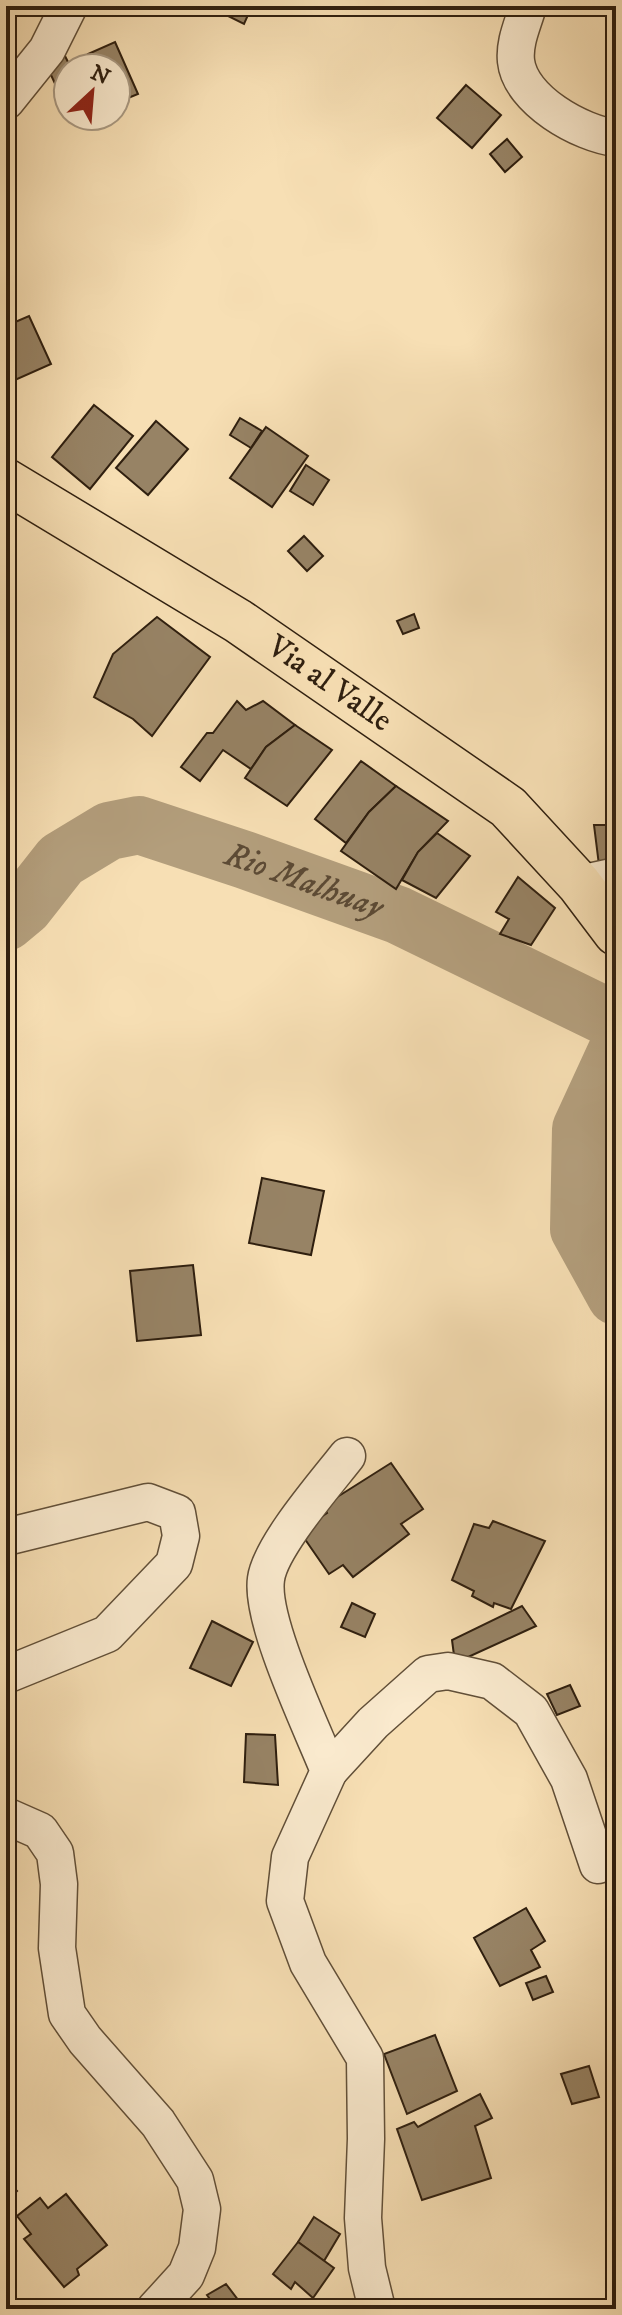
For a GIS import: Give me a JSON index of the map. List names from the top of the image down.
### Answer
{
  "streets": {
    "main road": ["Via al Valle"]
  },
  "water": ["Rio Malhuay"],
  "north": "top right"
}
